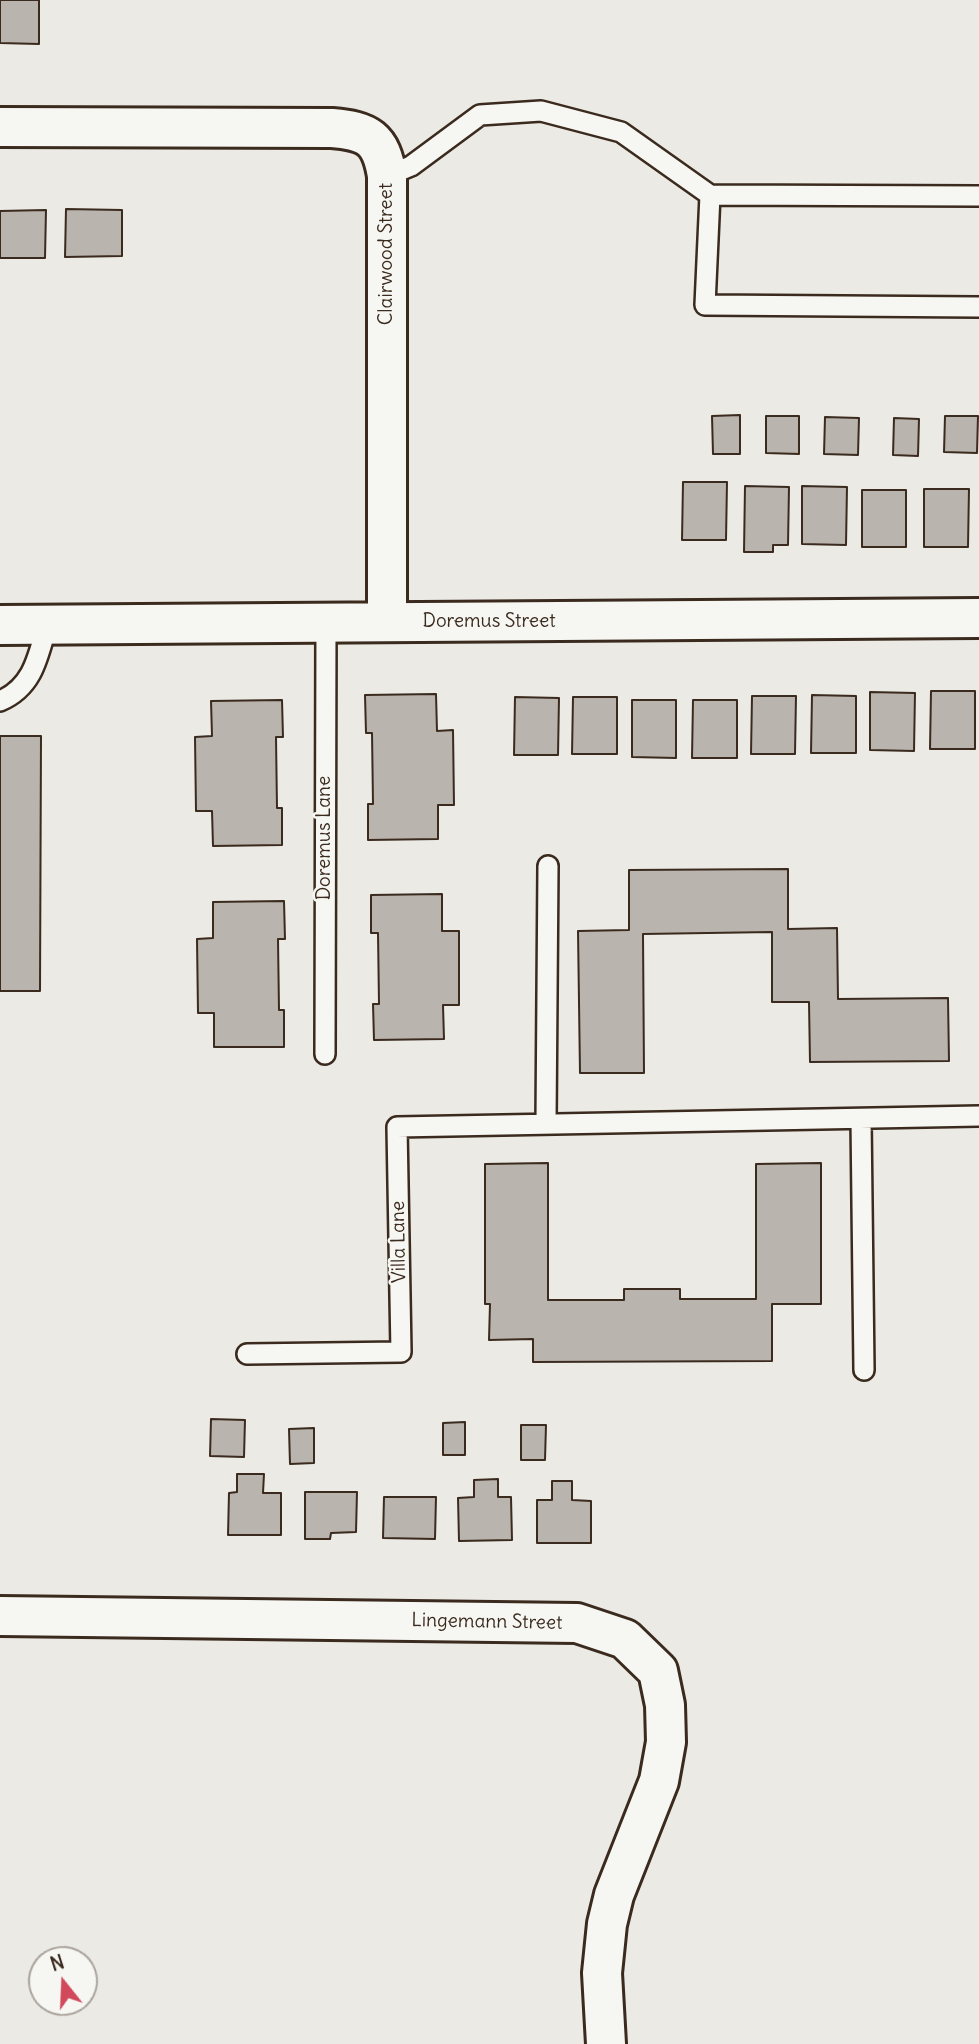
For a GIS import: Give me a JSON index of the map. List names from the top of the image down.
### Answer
{
  "streets": {
    "street": ["Clairwood Street", "Doremus Street", "Lingemann Street"],
    "lane": ["Doremus Lane", "Villa Lane"]
  },
  "crossings": [
    ["Clairwood Street", "Doremus Street"],
    ["Doremus Street", "Doremus Lane"]
  ],
  "north": "top"
}
